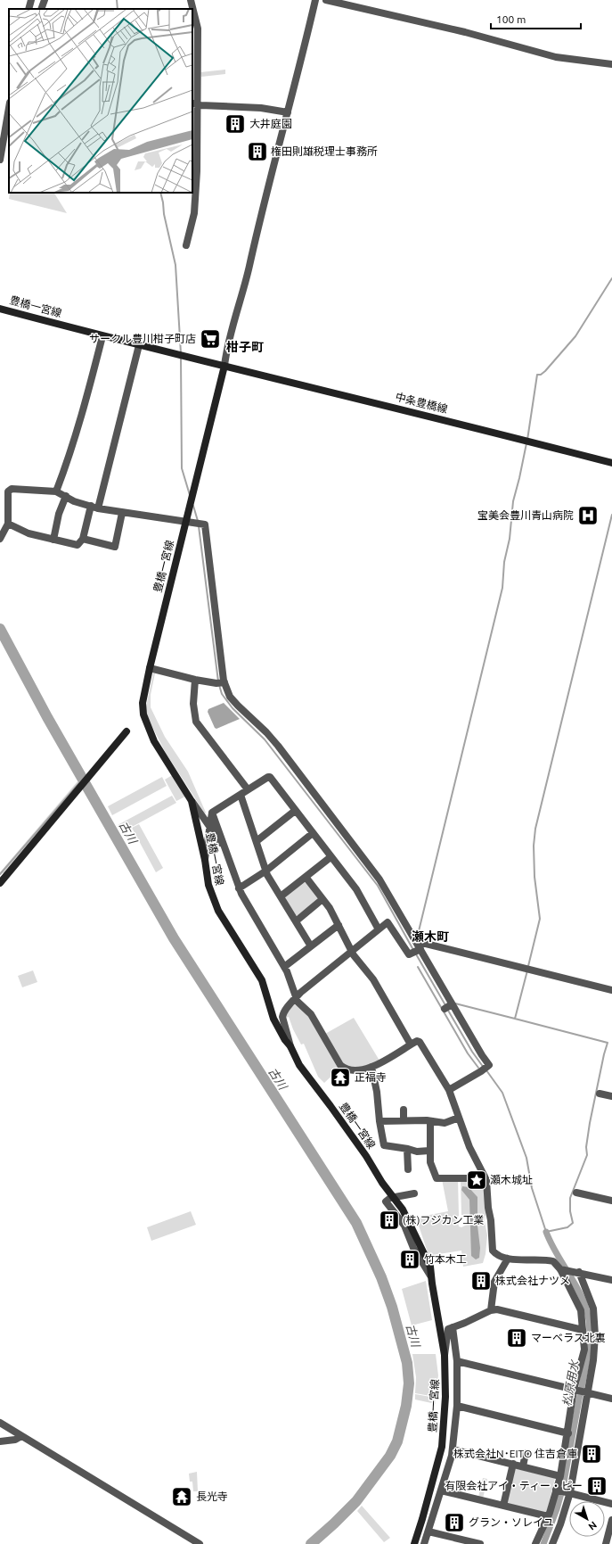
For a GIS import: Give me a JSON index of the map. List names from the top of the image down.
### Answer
{
  "streets": {
    "main road": ["豊橋一宮線", "中条豊橋線"]
  },
  "crossings": [
    ["豊橋一宮線", "中条豊橋線"]
  ],
  "districts": ["柑子町", "瀬木町"],
  "water": ["古川", "松原用水"],
  "places": {
    "building": [
      "大井庭園",
      "権田則雄税理士事務所",
      "(株)フジカン工業",
      "竹本木工",
      "株式会社ナツメ",
      "マーベラス北裏",
      "株式会社N･EITO 住吉倉庫",
      "有限会社アイ・ティー・ピー",
      "グラン・ソレイユ"
    ],
    "supermarket": ["サークル豊川柑子町店"],
    "hospital": ["宝美会豊川青山病院"],
    "temple": ["正福寺", "長光寺"],
    "place": ["瀬木城址"]
  },
  "scale_bar": "100 m",
  "north": "bottom right"
}
